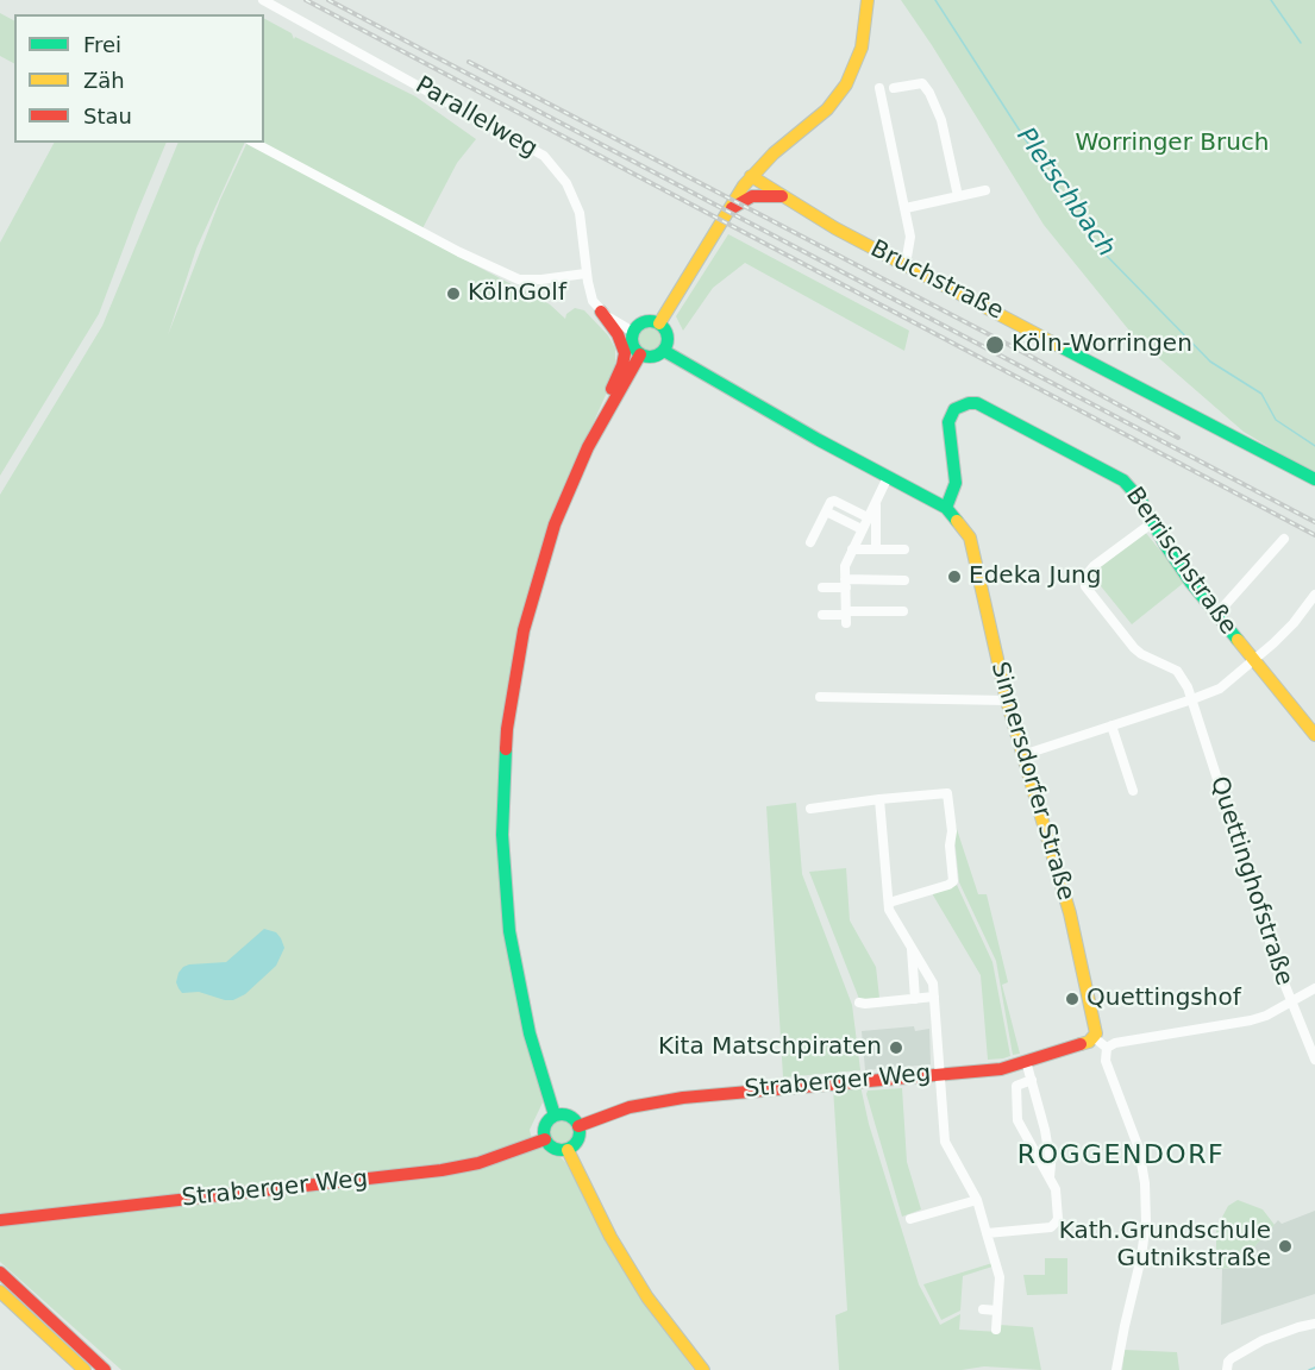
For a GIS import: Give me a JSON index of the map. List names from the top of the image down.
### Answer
{
  "streets": {
    "main road": [
      "Bruchstraße",
      "Berrischstraße",
      "Sinnersdorfer Straße",
      "Straberger Weg"
    ],
    "street": ["Parallelweg", "Quettinghofstraße"]
  },
  "crossings": [
    ["Berrischstraße", "Sinnersdorfer Straße"],
    ["Berrischstraße", "Quettinghofstraße"],
    ["Sinnersdorfer Straße", "Straberger Weg"]
  ],
  "districts": ["ROGGENDORF"],
  "water": ["Pletschbach"],
  "parks": ["Worringer Bruch"],
  "places": [
    "KölnGolf",
    "Köln-Worringen",
    "Edeka Jung",
    "Quettingshof",
    "Kita Matschpiraten",
    "Kath.Grundschule Gutnikstraße"
  ],
  "legend": ["Frei", "Zäh", "Stau"]
}
